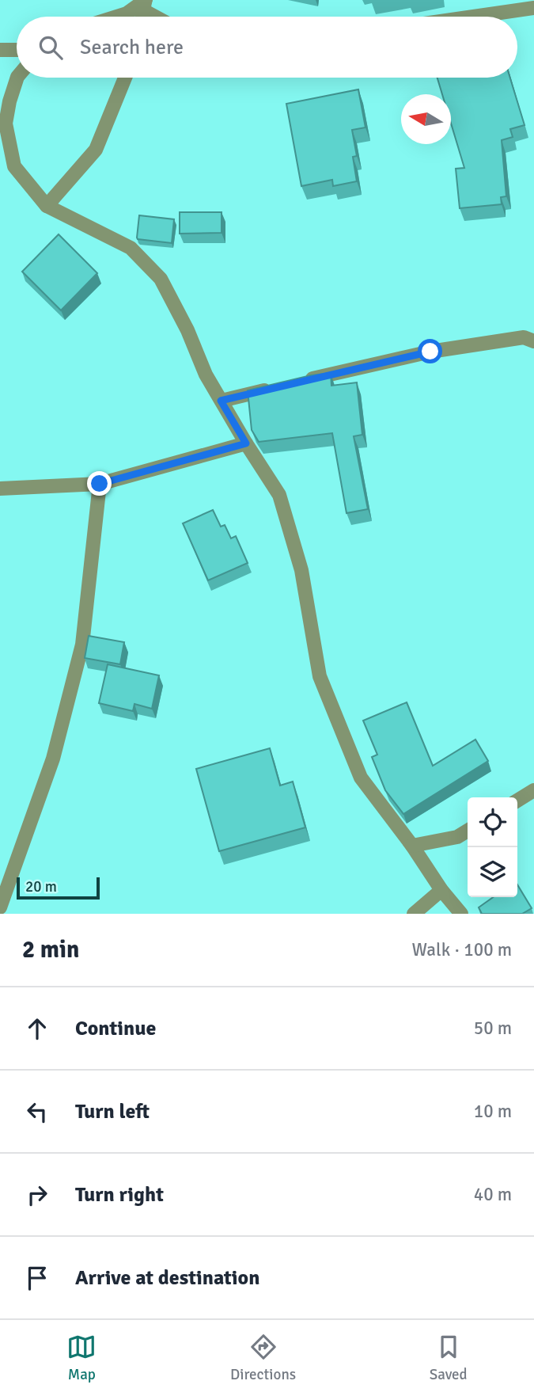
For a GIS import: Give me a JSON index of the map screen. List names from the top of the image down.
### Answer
{
  "scale_bar": "20 m",
  "north": "left",
  "page": {
    "search": "Search here",
    "scale": "20 m",
    "heading": ["2 min", "Walk · 100 m"],
    "list": [
      ["Continue", "50 m"],
      ["Turn left", "10 m"],
      ["Turn right", "40 m"],
      "Arrive at destination"
    ],
    "nav": ["Map", "Directions", "Saved"]
  }
}
